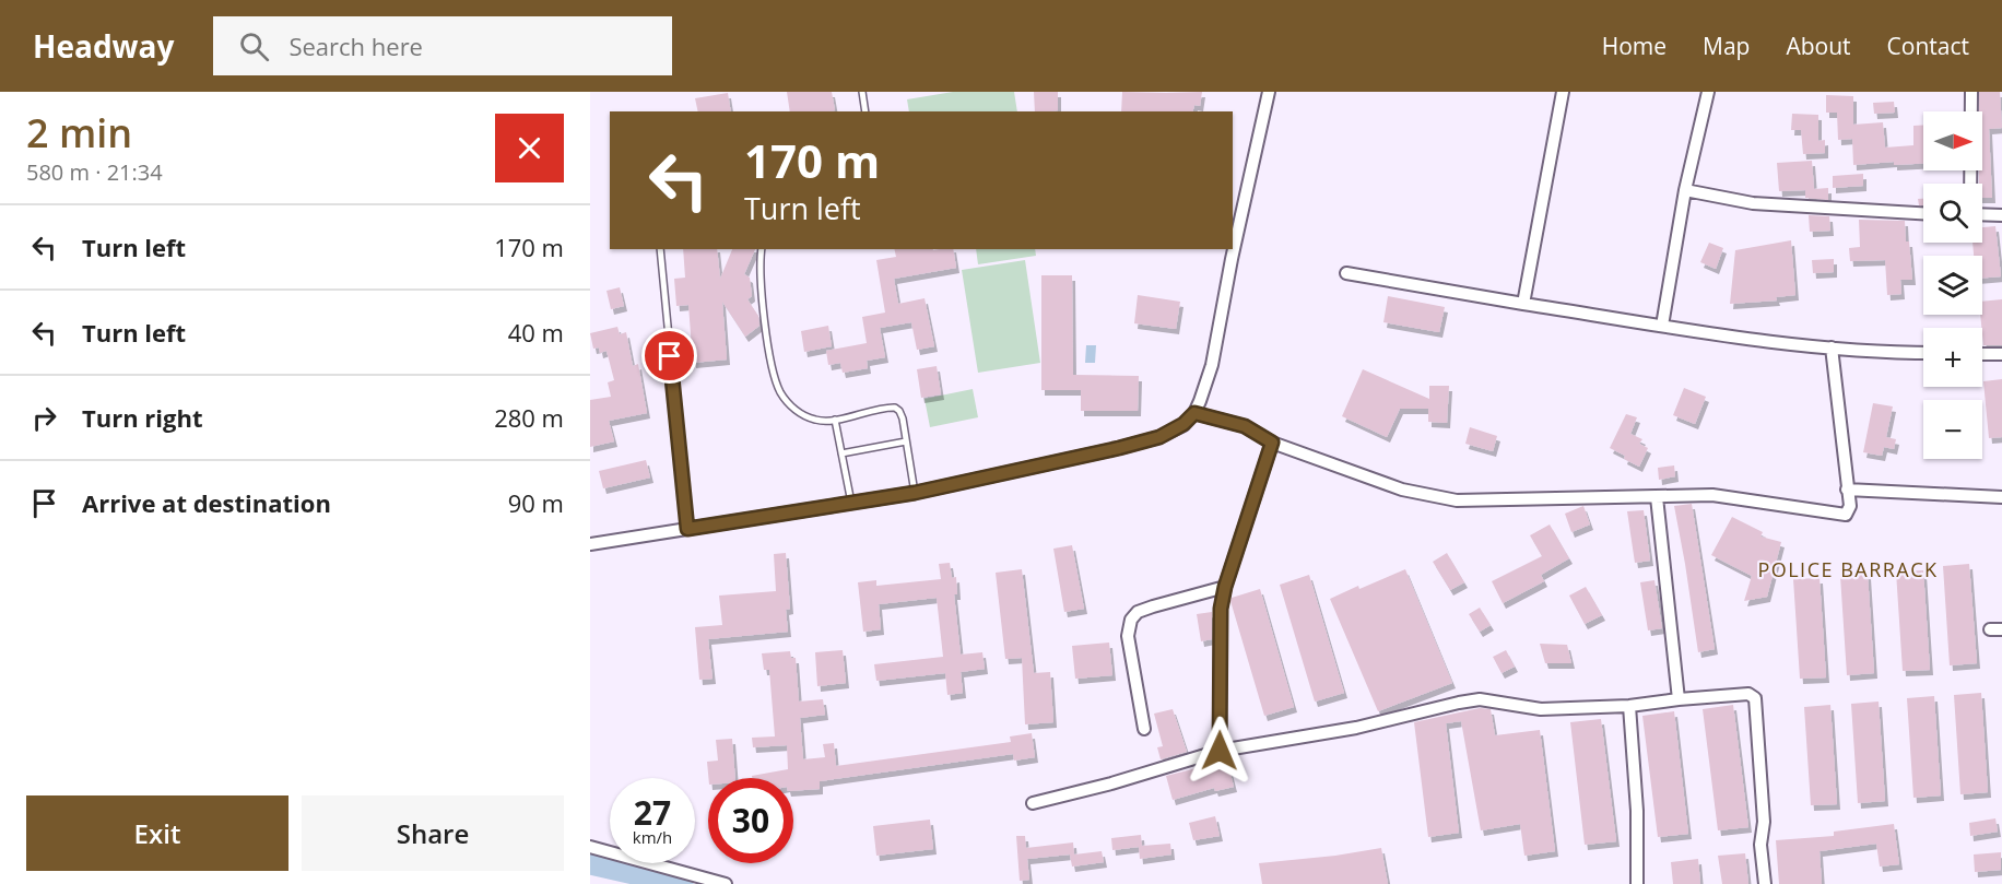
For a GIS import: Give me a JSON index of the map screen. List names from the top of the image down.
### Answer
{
  "districts": ["POLICE BARRACK"],
  "north": "right",
  "page": {
    "header": "Headway",
    "search": "Search here",
    "nav": [
      "Home",
      "Map",
      "About",
      "Contact"
    ],
    "heading": ["2 min", "580 m · 21:34"],
    "map_buttons": ["+", "−"],
    "turn": ["170 m", "Turn left"],
    "list": [
      {
        "name": "Turn left",
        "value": "170 m"
      },
      {
        "name": "Turn left",
        "value": "40 m"
      },
      {
        "name": "Turn right",
        "value": "280 m"
      },
      {
        "name": "Arrive at destination",
        "value": "90 m"
      }
    ],
    "speed": "27 km/h",
    "limit": "30",
    "buttons": ["Exit", "Share"]
  }
}
